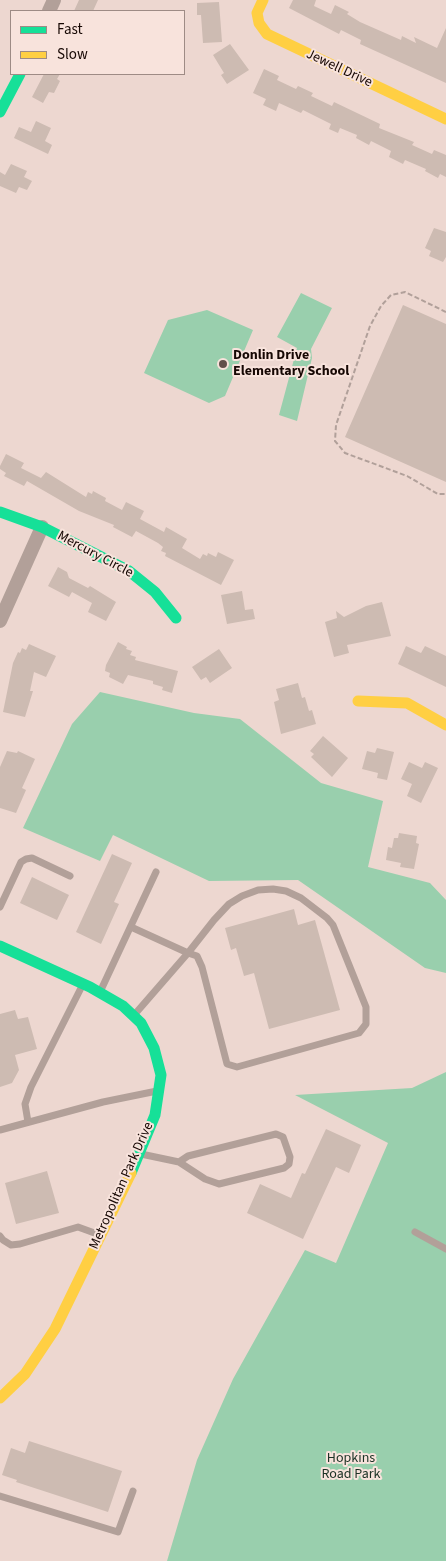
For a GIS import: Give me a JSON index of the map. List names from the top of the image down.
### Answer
{
  "streets": {
    "street": ["Jewell Drive", "Mercury Circle", "Metropolitan Park Drive"]
  },
  "parks": ["Hopkins Road Park"],
  "places": ["Donlin Drive Elementary School"],
  "legend": ["Fast", "Slow"]
}
